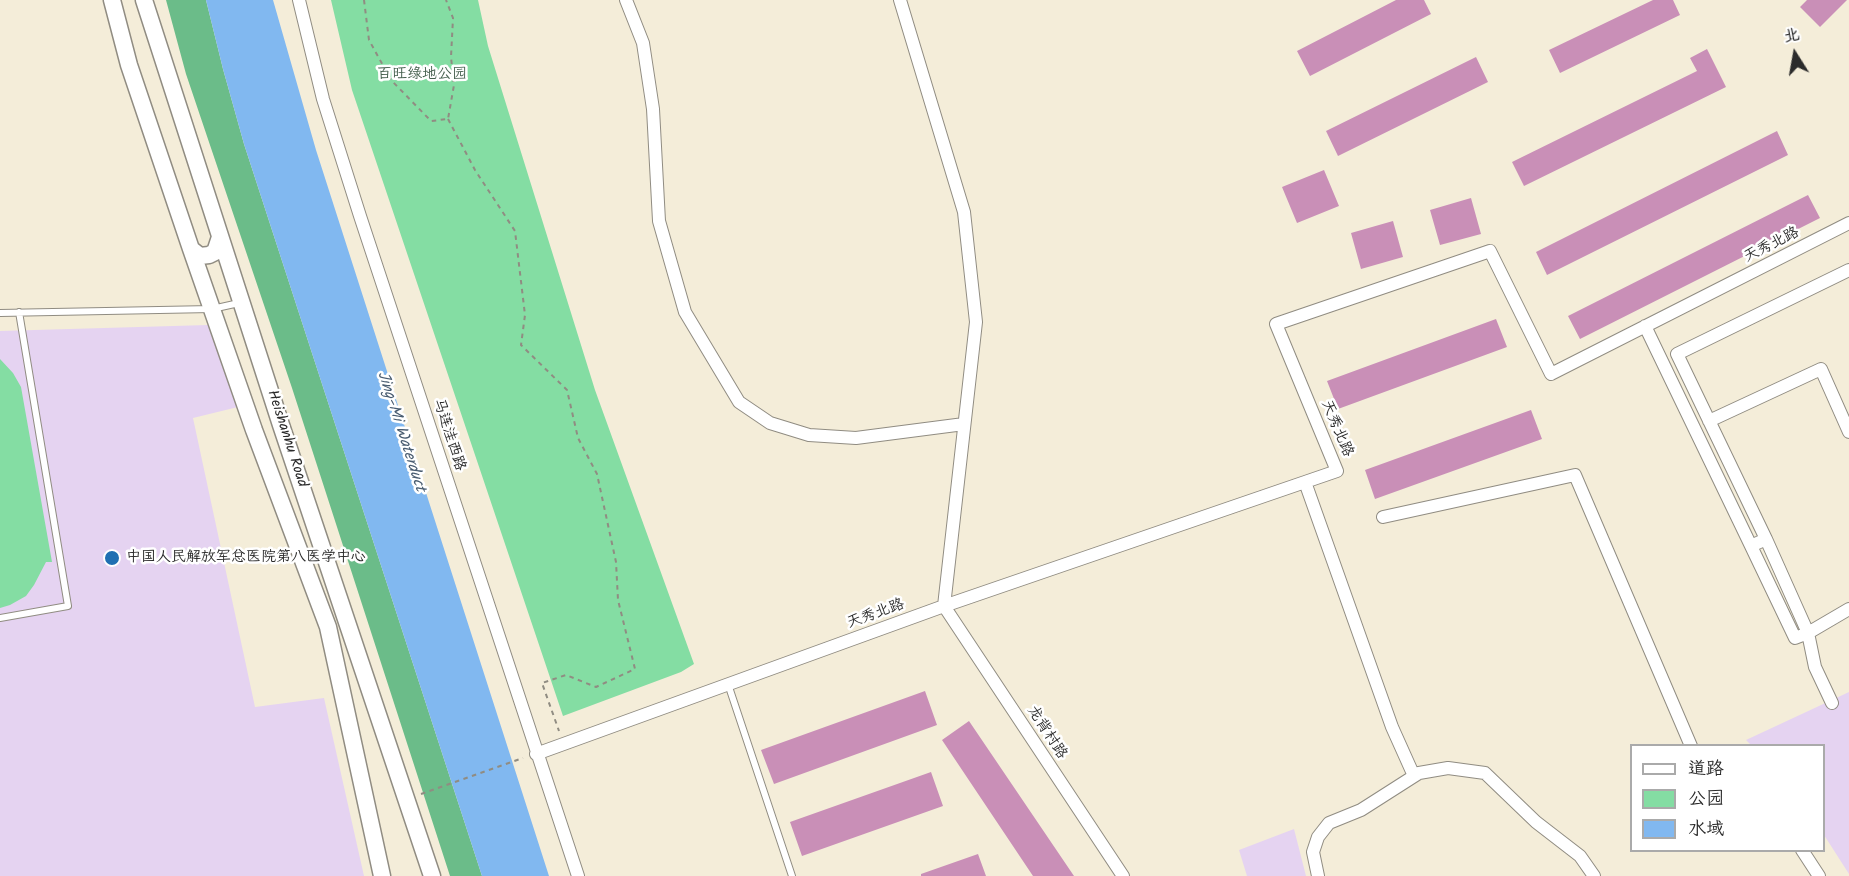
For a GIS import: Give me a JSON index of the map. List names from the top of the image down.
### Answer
{
  "streets": {
    "main road": ["Heishanhu Road"],
    "street": ["天秀北路", "马连洼西路", "龙背村路"]
  },
  "crossings": [
    ["天秀北路", "马连洼西路"],
    ["天秀北路", "龙背村路"]
  ],
  "water": ["Jing-Mi Waterduct"],
  "parks": ["百旺绿地公园"],
  "places": ["中国人民解放军总医院第八医学中心"],
  "legend": ["道路", "公园", "水域"],
  "north": "top"
}
